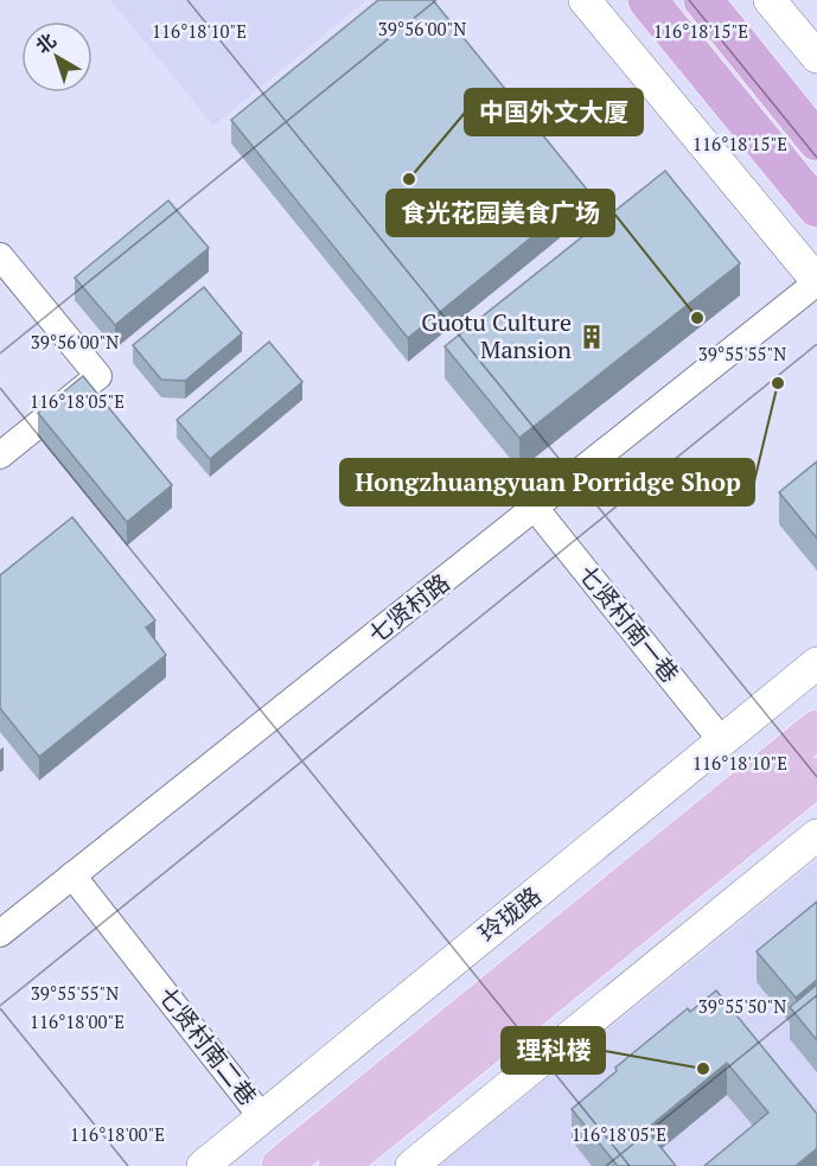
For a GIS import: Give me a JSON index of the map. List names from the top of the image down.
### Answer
{
  "streets": {
    "street": [
      "七贤村路",
      "七贤村南一巷",
      "玲珑路",
      "七贤村南二巷"
    ]
  },
  "crossings": [
    ["七贤村路", "七贤村南一巷"],
    ["七贤村路", "七贤村南二巷"],
    ["七贤村南一巷", "玲珑路"],
    ["玲珑路", "七贤村南二巷"]
  ],
  "places": {
    "other": [
      "中国外文大厦",
      "食光花园美食广场",
      "Hongzhuangyuan Porridge Shop",
      "理科楼"
    ],
    "building": ["Guotu Culture Mansion"]
  },
  "north": "top left",
  "coordinates": [
    "39°56'00\"N",
    "116°18'10\"E",
    "116°18'15\"E",
    "39°55'55\"N",
    "116°18'05\"E",
    "39°55'50\"N",
    "116°18'00\"E"
  ]
}
